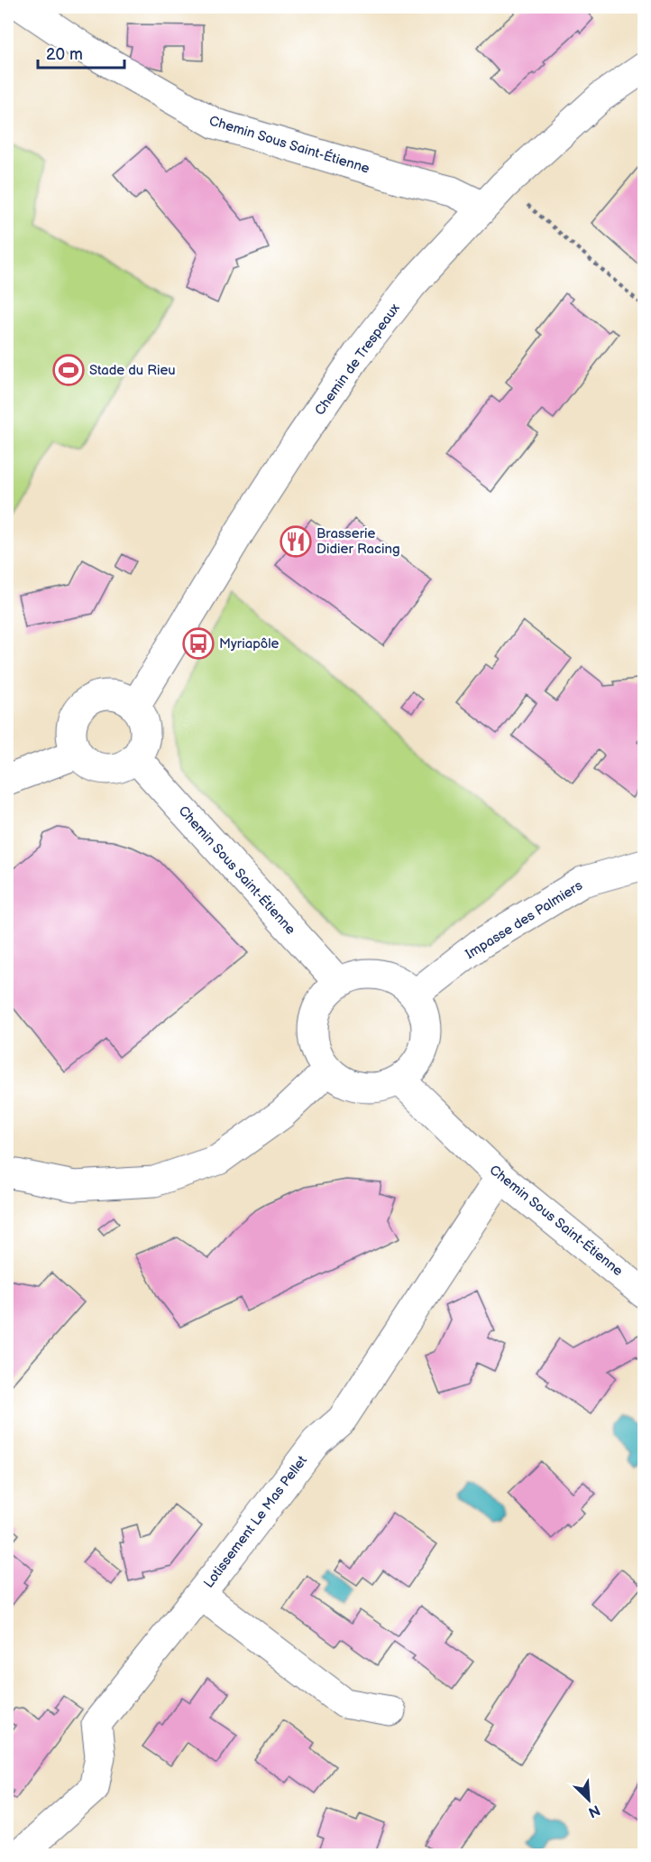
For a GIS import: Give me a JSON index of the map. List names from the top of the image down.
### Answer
{
  "streets": {
    "street": [
      "Chemin Sous Saint-Étienne",
      "Chemin de Trespeaux",
      "Impasse des Palmiers",
      "Lotissement Le Mas Pellet"
    ]
  },
  "crossings": [
    ["Chemin Sous Saint-Étienne", "Chemin de Trespeaux"],
    ["Chemin Sous Saint-Étienne", "Impasse des Palmiers"],
    ["Chemin Sous Saint-Étienne", "Lotissement Le Mas Pellet"]
  ],
  "places": {
    "sports": ["Stade du Rieu"],
    "restaurant": ["Brasserie Didier Racing"],
    "bus stop": ["Myriapôle"]
  },
  "scale_bar": "20 m",
  "north": "bottom right"
}
